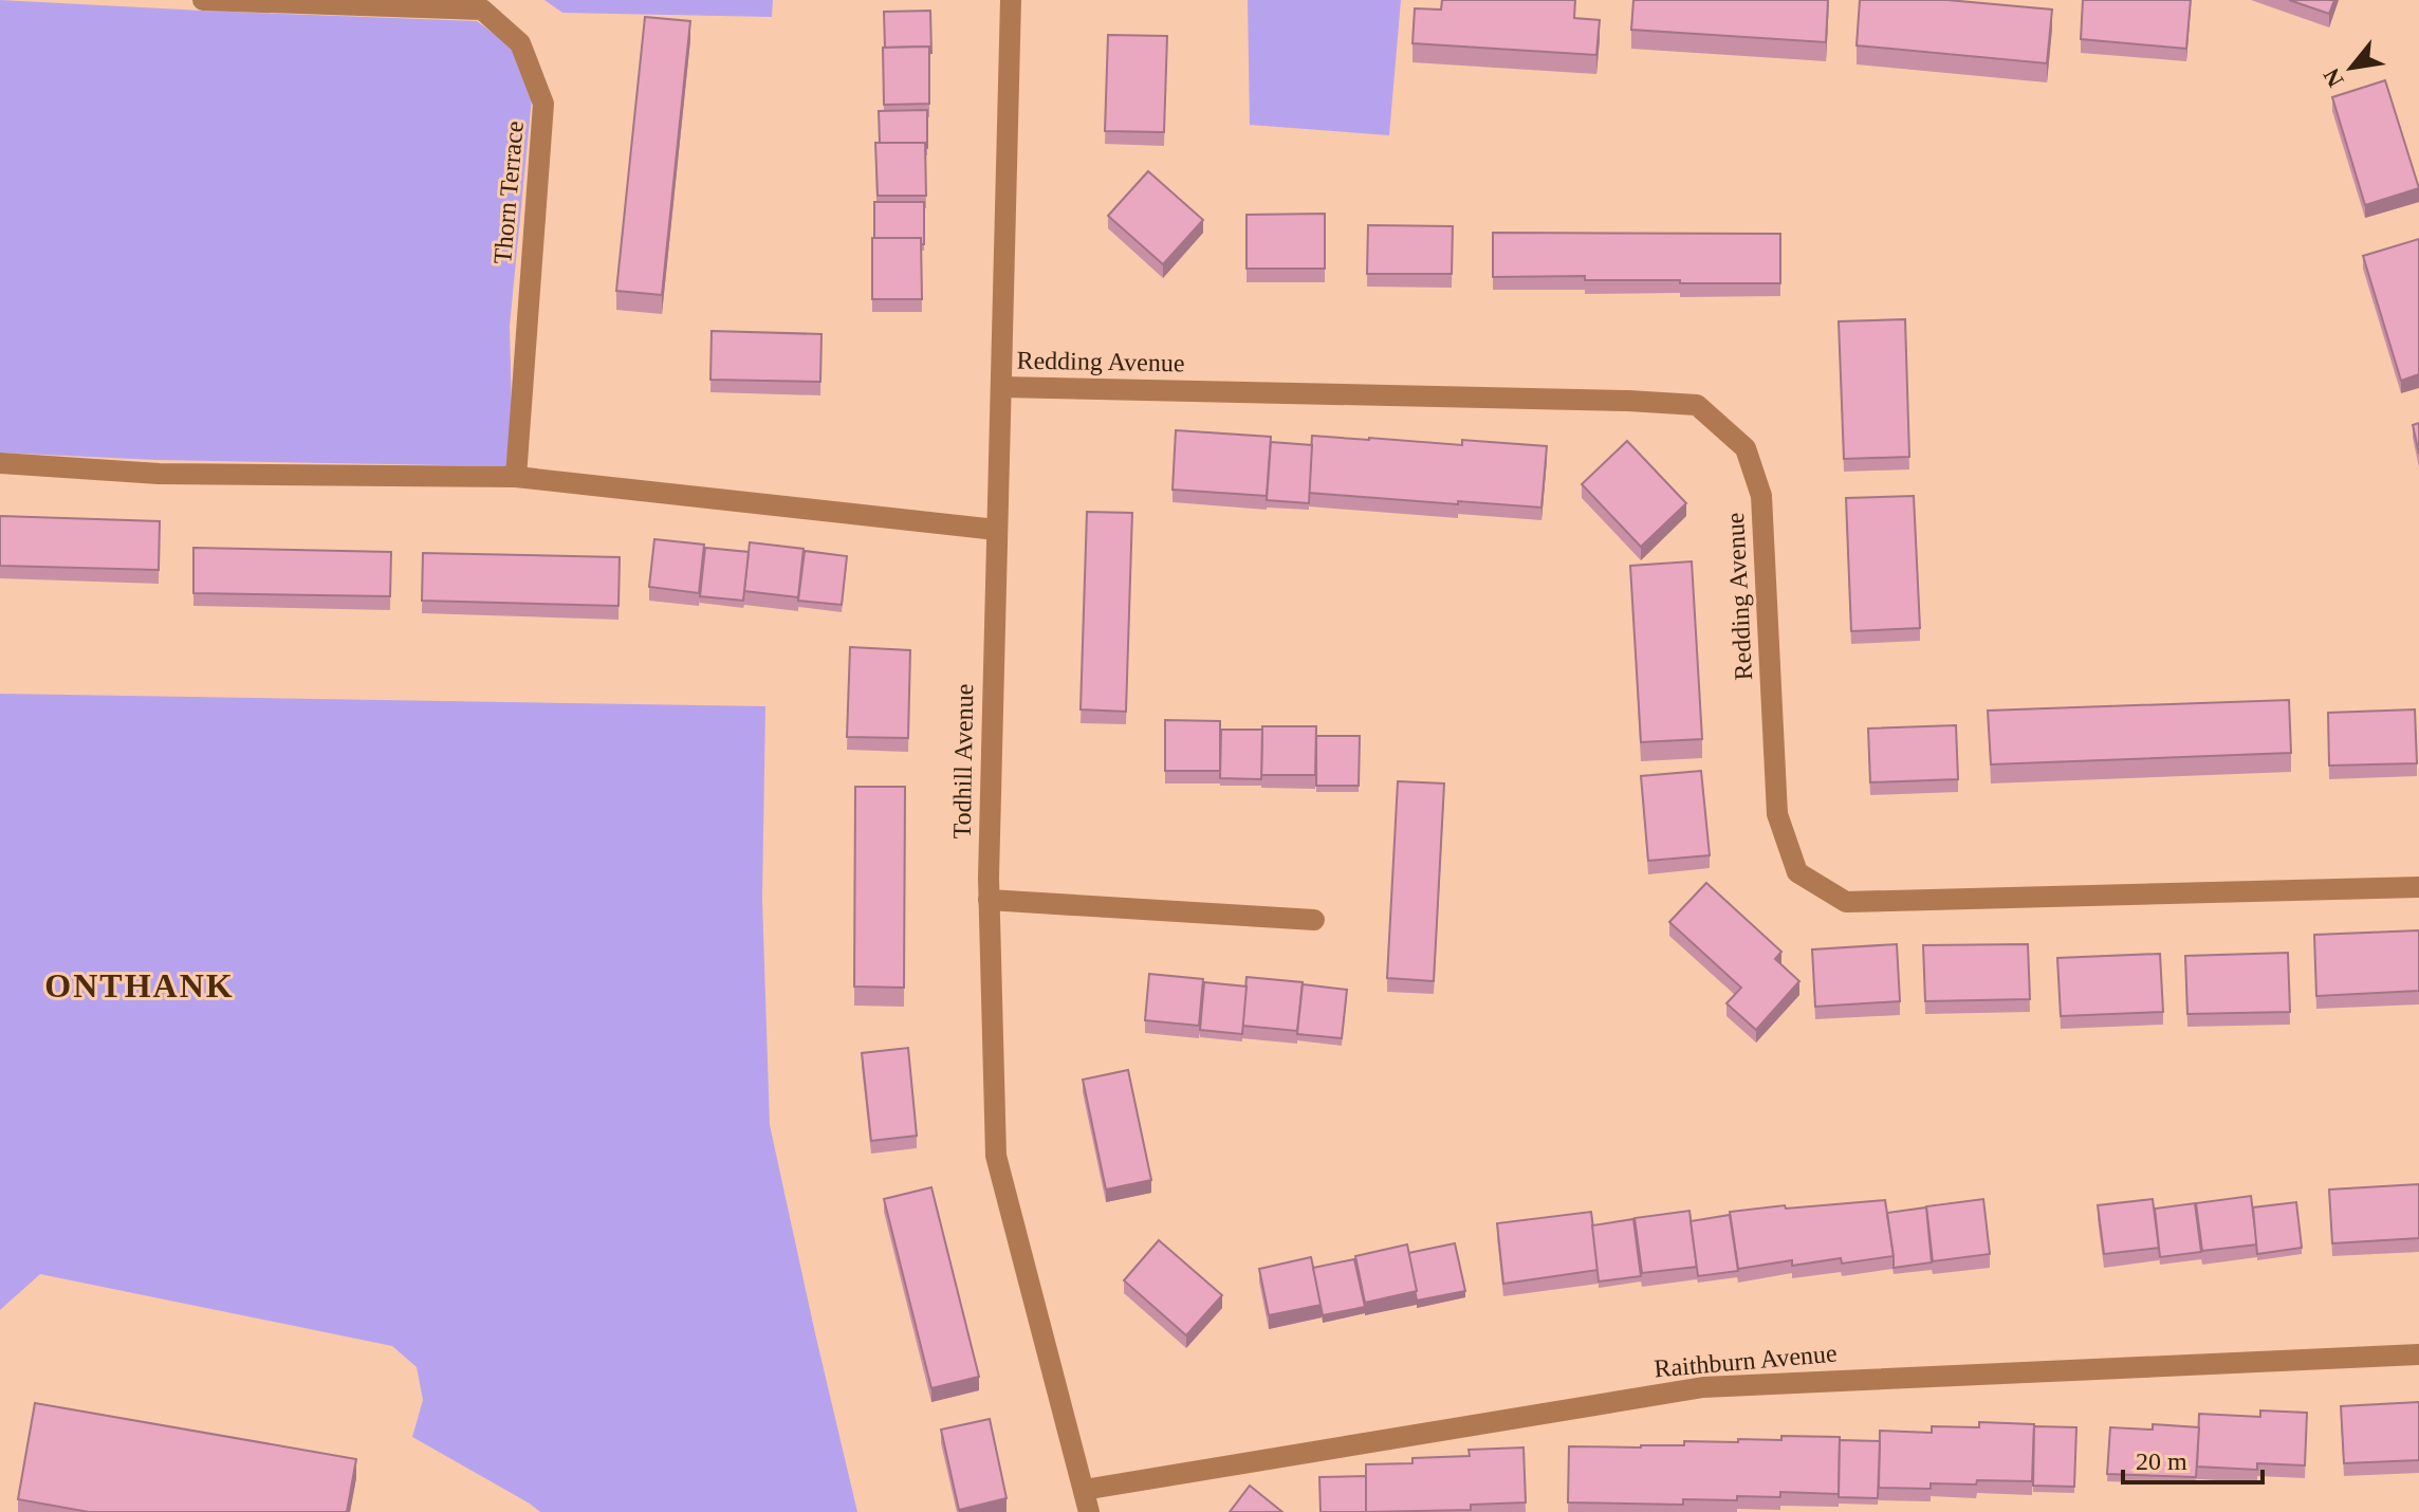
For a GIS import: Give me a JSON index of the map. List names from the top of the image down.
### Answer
{
  "streets": {
    "street": [
      "Thorn Terrace",
      "Redding Avenue",
      "Todhill Avenue",
      "Raithburn Avenue"
    ]
  },
  "crossings": [
    ["Redding Avenue", "Todhill Avenue"],
    ["Todhill Avenue", "Raithburn Avenue"]
  ],
  "districts": ["ONTHANK"],
  "scale_bar": "20 m",
  "north": "bottom left"
}
